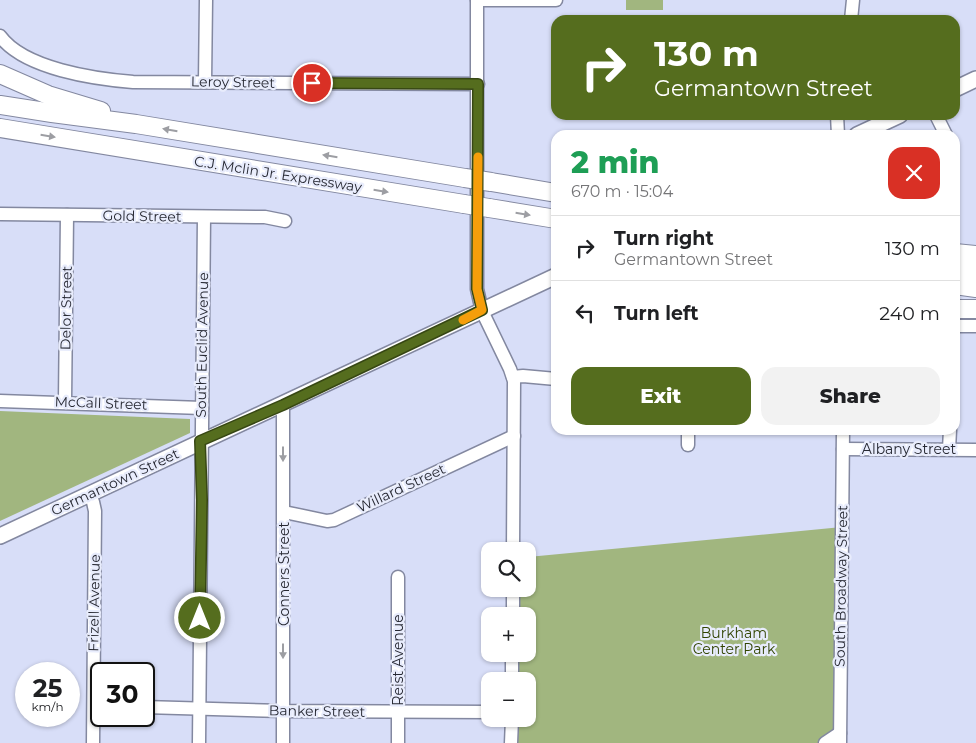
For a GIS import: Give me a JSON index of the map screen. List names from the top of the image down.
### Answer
{
  "streets": {
    "highway": ["C.J. Mclin Jr. Expressway"],
    "main road": ["Germantown Street"],
    "street": [
      "Leroy Street",
      "Gold Street",
      "Delor Street",
      "South Euclid Avenue",
      "McCall Street",
      "Albany Street",
      "Willard Street",
      "Conners Street",
      "South Broadway Street",
      "Frizell Avenue",
      "Reist Avenue",
      "Banker Street"
    ]
  },
  "crossings": [
    ["Gold Street", "Delor Street"],
    ["Gold Street", "South Euclid Avenue"],
    ["Delor Street", "McCall Street"],
    ["South Euclid Avenue", "McCall Street"],
    ["South Euclid Avenue", "Germantown Street"],
    ["South Euclid Avenue", "Banker Street"],
    ["Albany Street", "South Broadway Street"],
    ["Germantown Street", "Conners Street"],
    ["Germantown Street", "Frizell Avenue"],
    ["Willard Street", "Conners Street"],
    ["Conners Street", "Banker Street"],
    ["Reist Avenue", "Banker Street"]
  ],
  "one_way": ["Conners Street"],
  "parks": ["Burkham Center Park"],
  "page": {
    "turn": ["130 m", "Germantown Street"],
    "heading": ["2 min", "670 m · 15:04"],
    "list": [
      {
        "name": "Turn right",
        "note": "Germantown Street",
        "value": "130 m"
      },
      {
        "name": "Turn left",
        "value": "240 m"
      }
    ],
    "buttons": ["Exit", "Share"],
    "map_buttons": ["+", "−"],
    "speed": "25 km/h",
    "limit": "30"
  }
}
